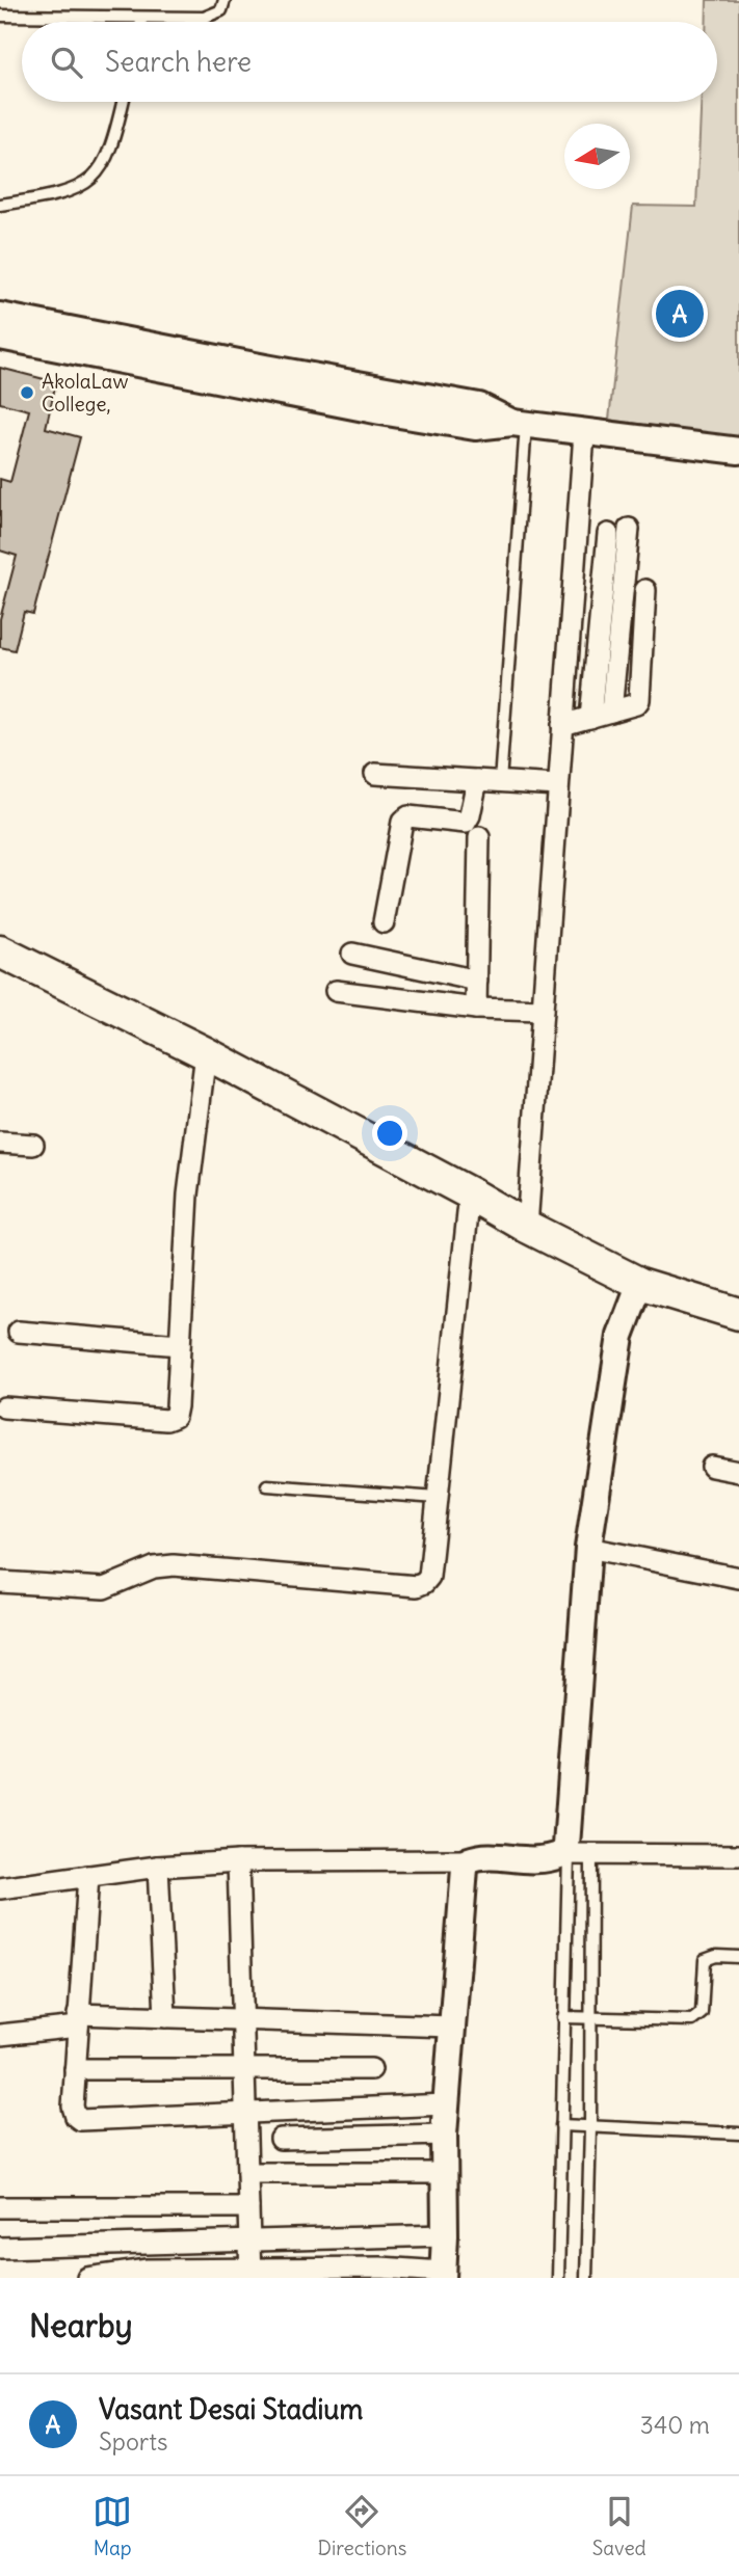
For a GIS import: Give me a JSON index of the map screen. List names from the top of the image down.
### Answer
{
  "places": ["AkolaLaw College,"],
  "north": "left",
  "page": {
    "search": "Search here",
    "pins": "A",
    "heading": "Nearby",
    "list": [
      {
        "mark": "A",
        "name": "Vasant Desai Stadium",
        "note": "Sports",
        "value": "340 m"
      }
    ],
    "nav": ["Map", "Directions", "Saved"]
  }
}
